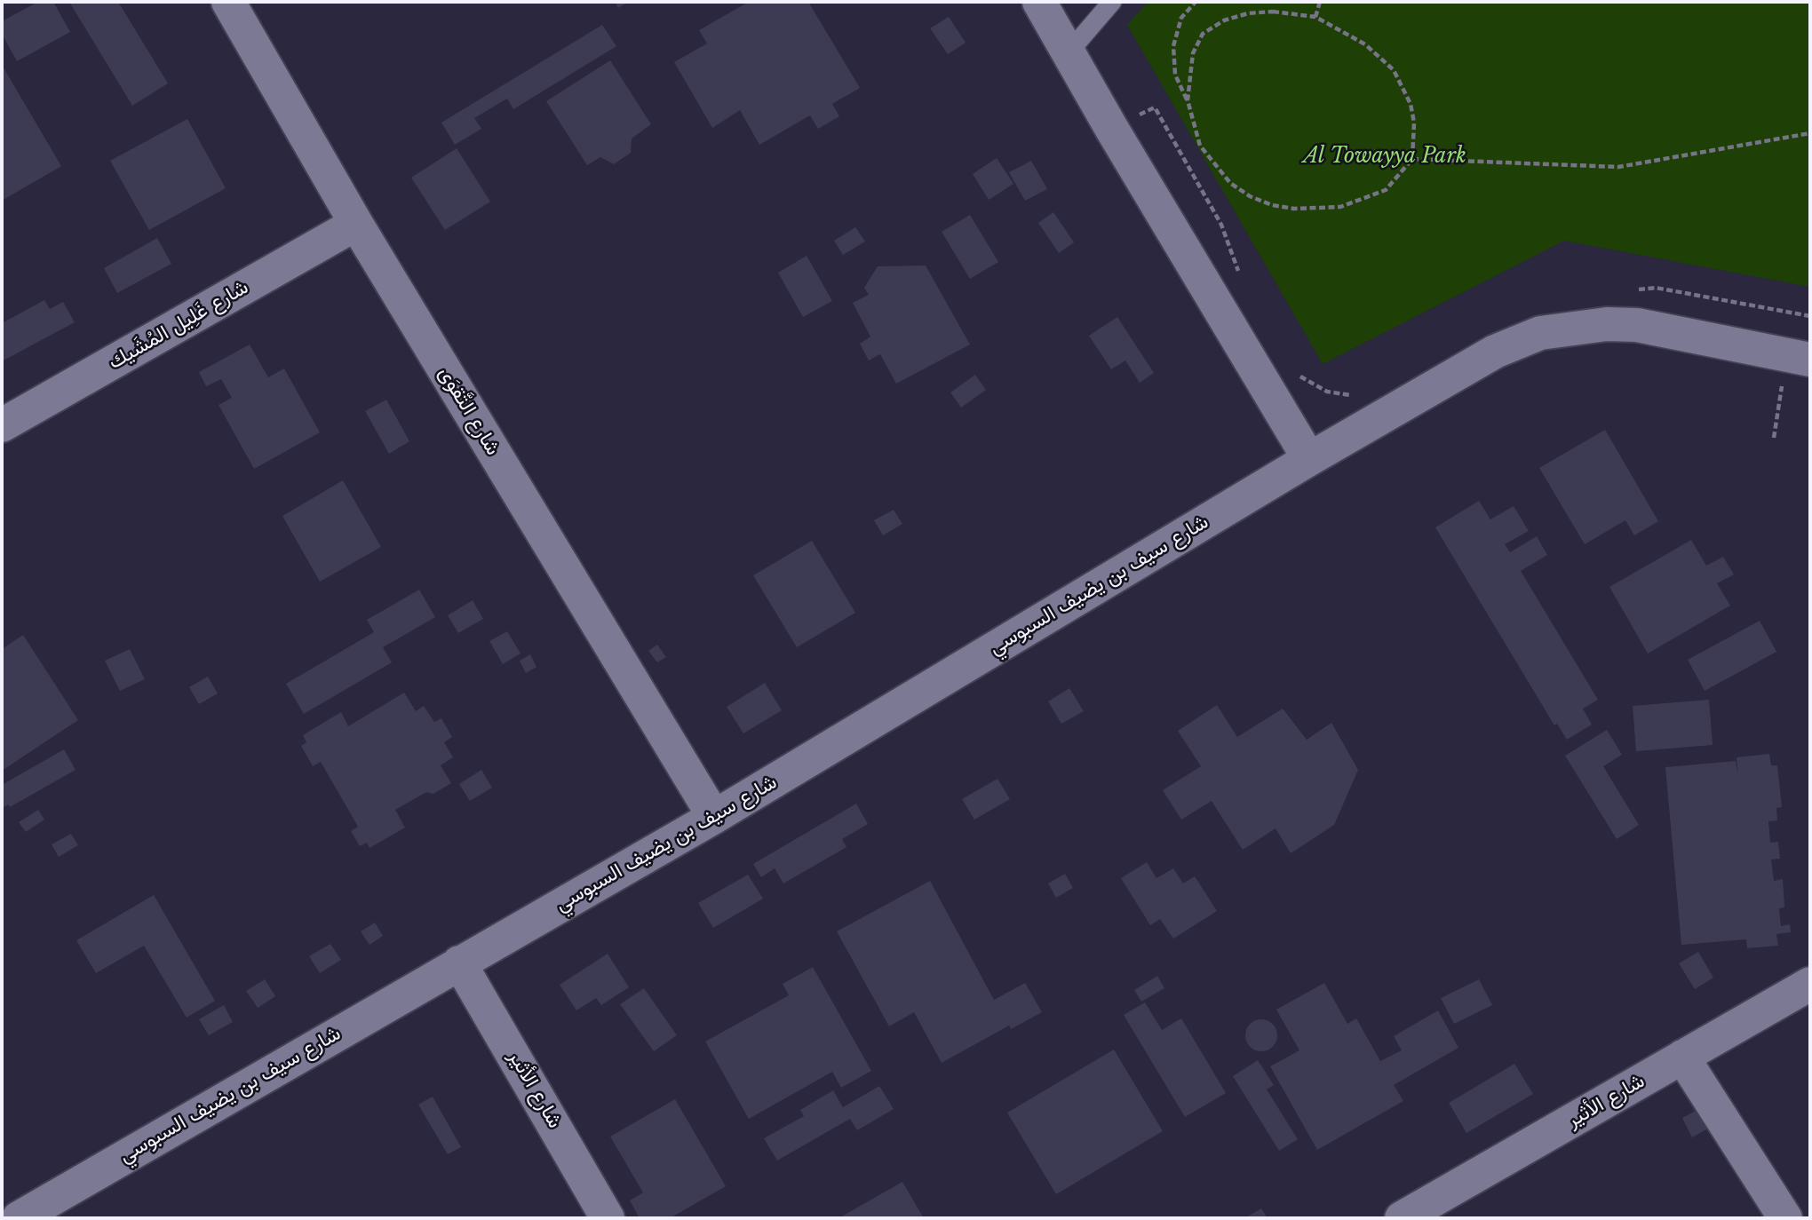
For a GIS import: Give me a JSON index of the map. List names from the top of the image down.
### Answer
{
  "streets": {
    "street": [
      "شارع غَلِيل المُشَيك",
      "شارع التَّقوَى",
      "شارع سيف بن يضيف السبوسي",
      "شارع الأثير"
    ]
  },
  "crossings": [
    ["شارع غَلِيل المُشَيك", "شارع التَّقوَى"],
    ["شارع التَّقوَى", "شارع سيف بن يضيف السبوسي"],
    ["شارع سيف بن يضيف السبوسي", "شارع الأثير"]
  ],
  "parks": ["Al Towayya Park"]
}
